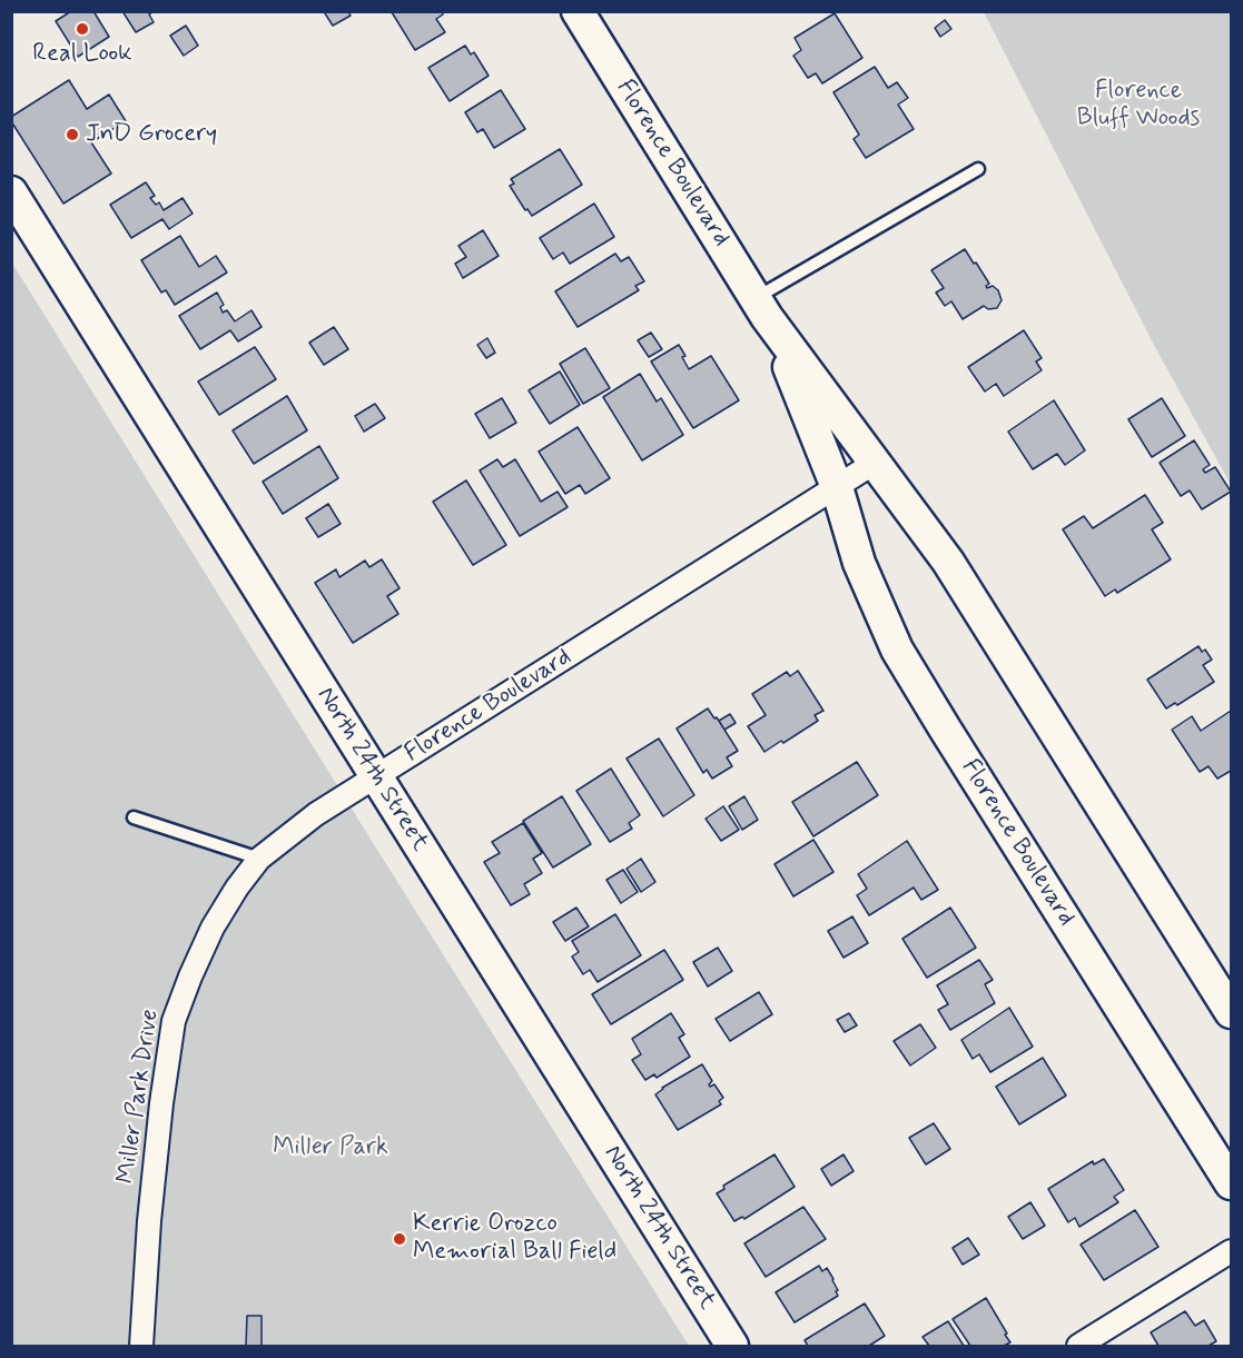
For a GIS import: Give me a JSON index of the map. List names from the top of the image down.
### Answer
{
  "streets": {
    "street": ["Florence Boulevard", "North 24th Street", "Miller Park Drive"]
  },
  "crossings": [
    ["Florence Boulevard", "North 24th Street"],
    ["Florence Boulevard", "Miller Park Drive"],
    ["North 24th Street", "Miller Park Drive"]
  ],
  "parks": ["Florence Bluff Woods", "Miller Park"],
  "places": ["Real Look", "JnD Grocery", "Kerrie Orozco Memorial Ball Field"]
}
